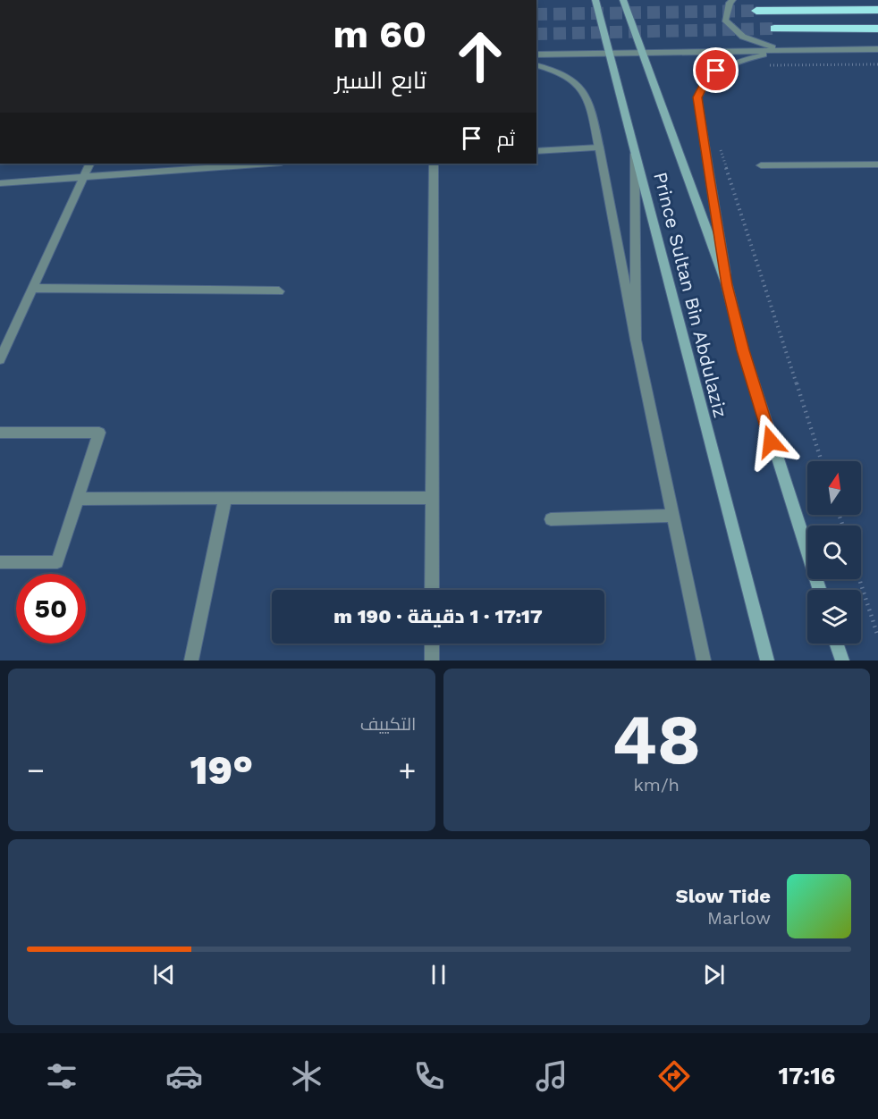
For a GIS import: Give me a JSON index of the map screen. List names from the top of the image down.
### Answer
{
  "streets": {
    "main road": ["Prince Sultan Bin Abdulaziz"]
  },
  "north": "top",
  "page": {
    "turn": ["60 m", "تابع السير"],
    "then": "ثم",
    "limit": "50",
    "trip": "17:17 · 1 دقيقة · 190 m",
    "tile": [
      ["48", "km/h"],
      "التكييف"
    ],
    "heat": ["−", "19°", "+"],
    "song": ["Slow Tide", "Marlow"],
    "tabs": "17:16"
  }
}
